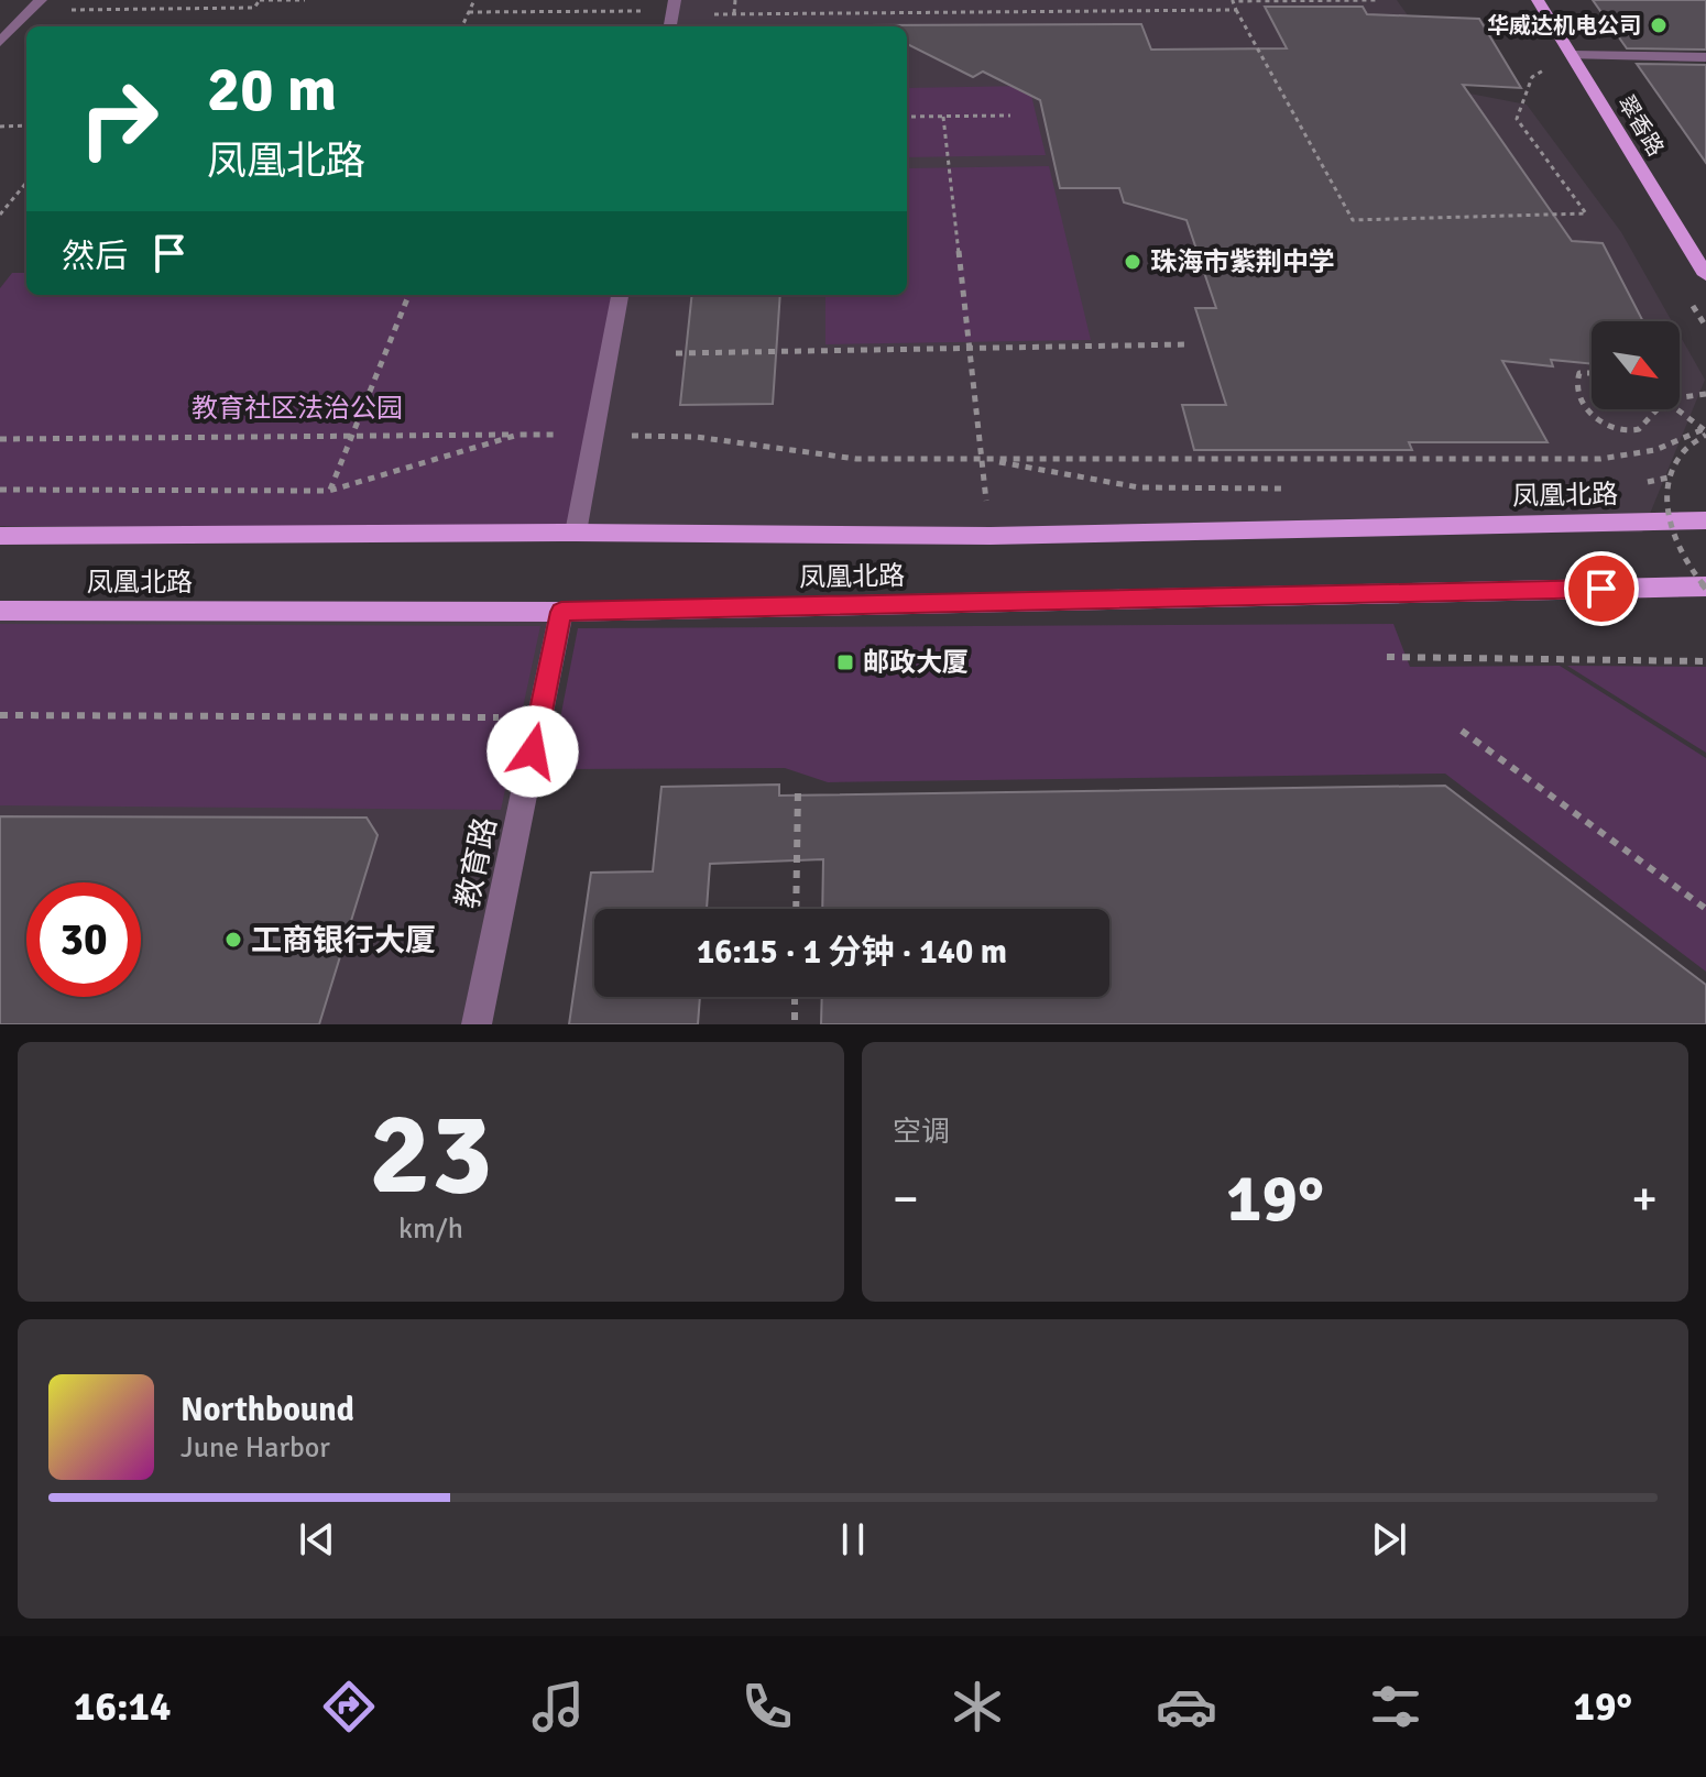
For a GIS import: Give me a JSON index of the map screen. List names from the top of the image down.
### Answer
{
  "streets": {
    "main road": ["翠香路", "凤凰北路"],
    "street": ["教育路"]
  },
  "crossings": [
    ["凤凰北路", "教育路"]
  ],
  "parks": ["教育社区法治公园"],
  "places": {
    "other": ["华威达机电公司", "珠海市紫荆中学", "工商银行大厦"],
    "transit": ["邮政大厦"]
  },
  "north": "bottom right",
  "page": {
    "turn": ["20 m", "凤凰北路"],
    "then": "然后",
    "limit": "30",
    "trip": "16:15 · 1 分钟 · 140 m",
    "tile": [
      ["23", "km/h"],
      "空调"
    ],
    "heat": ["−", "19°", "+"],
    "song": ["Northbound", "June Harbor"],
    "tabs": ["16:14", "19°"]
  }
}
